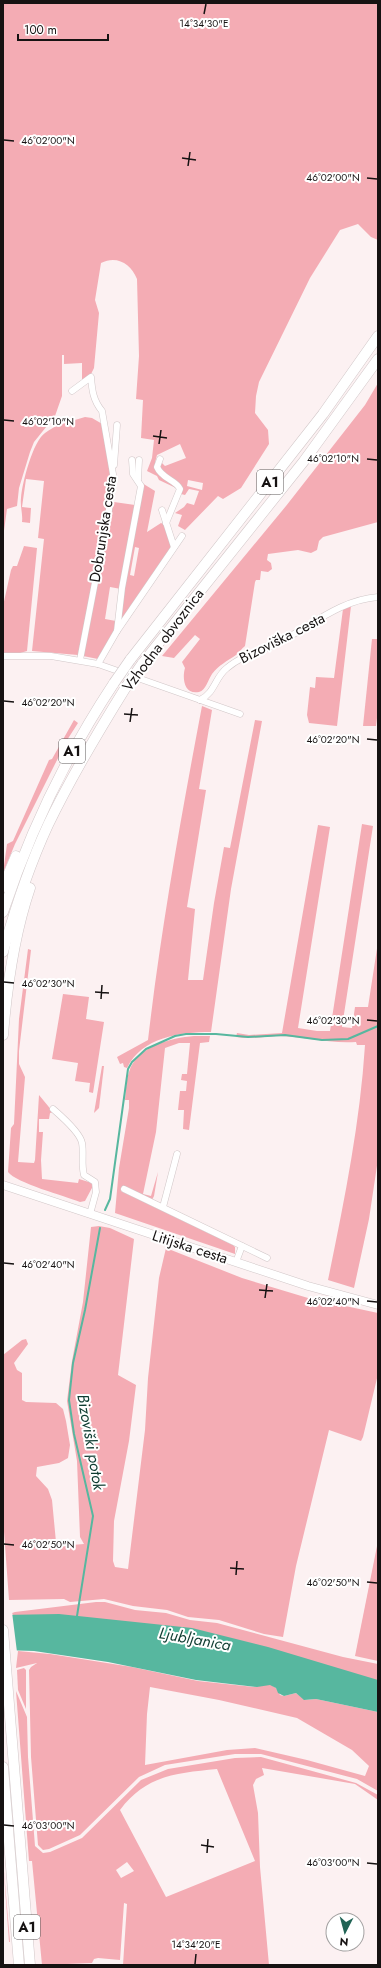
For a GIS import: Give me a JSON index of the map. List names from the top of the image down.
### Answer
{
  "streets": {
    "highway": ["A1", "Vzhodna obvoznica"],
    "main road": ["Litijska cesta"],
    "street": ["Dobrunjska cesta", "Bizoviška cesta"]
  },
  "water": ["Bizoviški potok", "Ljubljanica"],
  "scale_bar": "100 m",
  "north": "bottom",
  "coordinates": [
    "14°34'30\"E",
    "46°02'00\"N",
    "46°02'10\"N",
    "46°02'20\"N",
    "46°02'30\"N",
    "46°02'40\"N",
    "46°02'50\"N",
    "46°03'00\"N",
    "14°34'20\"E"
  ]
}
